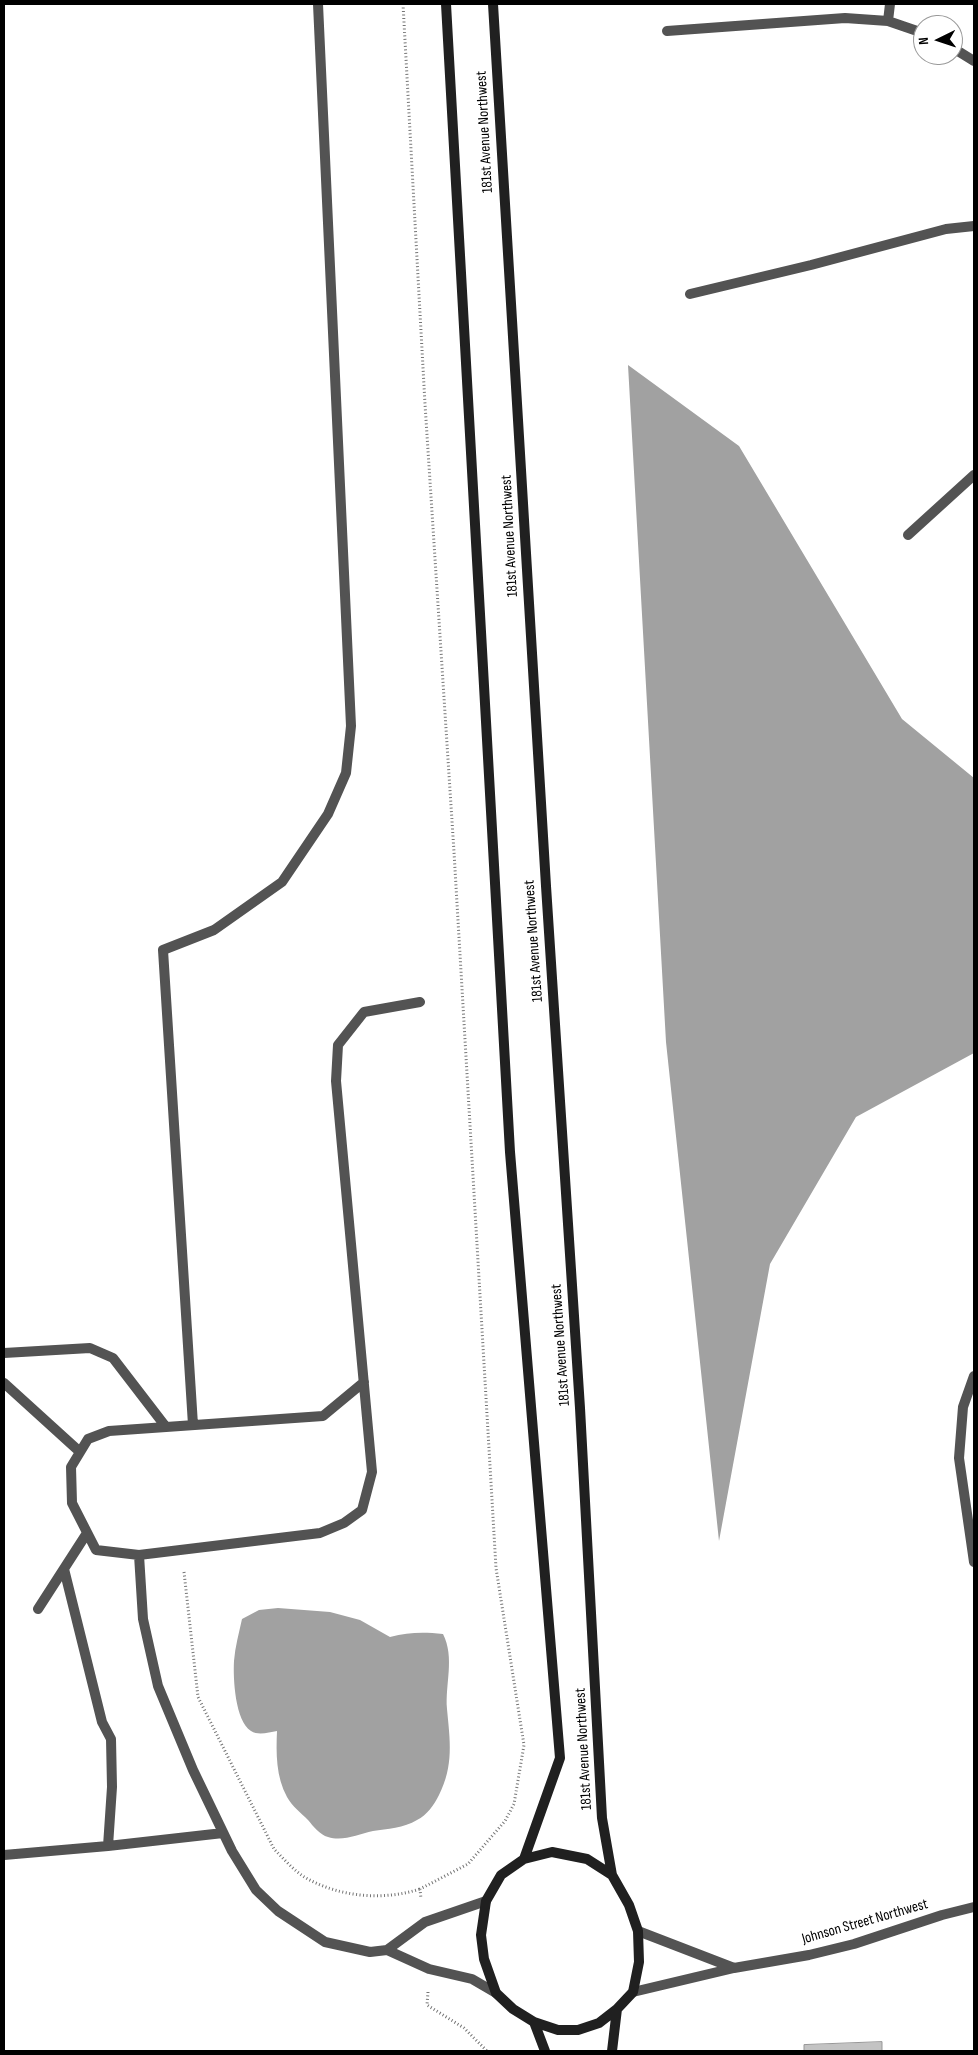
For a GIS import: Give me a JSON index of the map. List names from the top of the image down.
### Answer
{
  "streets": {
    "main road": ["181st Avenue Northwest"],
    "street": ["Johnson Street Northwest"]
  },
  "crossings": [
    ["181st Avenue Northwest", "Johnson Street Northwest"]
  ],
  "north": "left"
}
